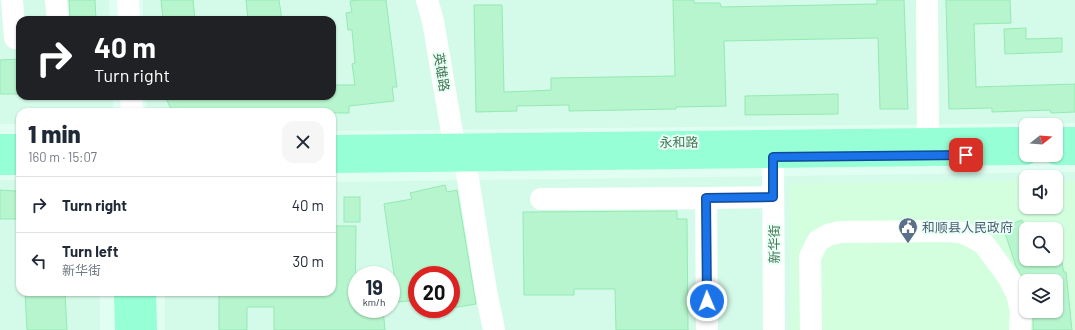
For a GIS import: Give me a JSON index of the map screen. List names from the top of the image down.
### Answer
{
  "streets": {
    "main road": ["永和路"],
    "street": ["英雄路", "新华街"]
  },
  "crossings": [
    ["英雄路", "永和路"],
    ["永和路", "新华街"]
  ],
  "places": {
    "public building": ["和顺县人民政府"]
  },
  "north": "right",
  "page": {
    "turn": ["40 m", "Turn right"],
    "heading": ["1 min", "160 m · 15:07"],
    "list": [
      {
        "name": "Turn right",
        "value": "40 m"
      },
      {
        "name": "Turn left",
        "note": "新华街",
        "value": "30 m"
      }
    ],
    "speed": "19 km/h",
    "limit": "20"
  }
}
